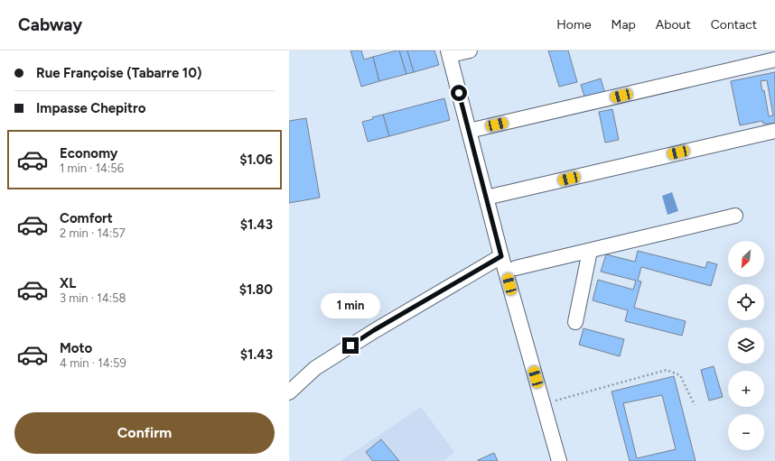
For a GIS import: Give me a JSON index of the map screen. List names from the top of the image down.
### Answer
{
  "north": "bottom left",
  "page": {
    "header": "Cabway",
    "nav": [
      "Home",
      "Map",
      "About",
      "Contact"
    ],
    "banner": ["Rue Françoise (Tabarre 10)", "Impasse Chepitro"],
    "list": [
      {
        "name": "Economy",
        "note": "1 min · 14:56",
        "value": "$1.06"
      },
      {
        "name": "Comfort",
        "note": "2 min · 14:57",
        "value": "$1.43"
      },
      {
        "name": "XL",
        "note": "3 min · 14:58",
        "value": "$1.80"
      },
      {
        "name": "Moto",
        "note": "4 min · 14:59",
        "value": "$1.43"
      }
    ],
    "map_buttons": ["+", "−"],
    "bubble": "1 min",
    "buttons": "Confirm"
  }
}
